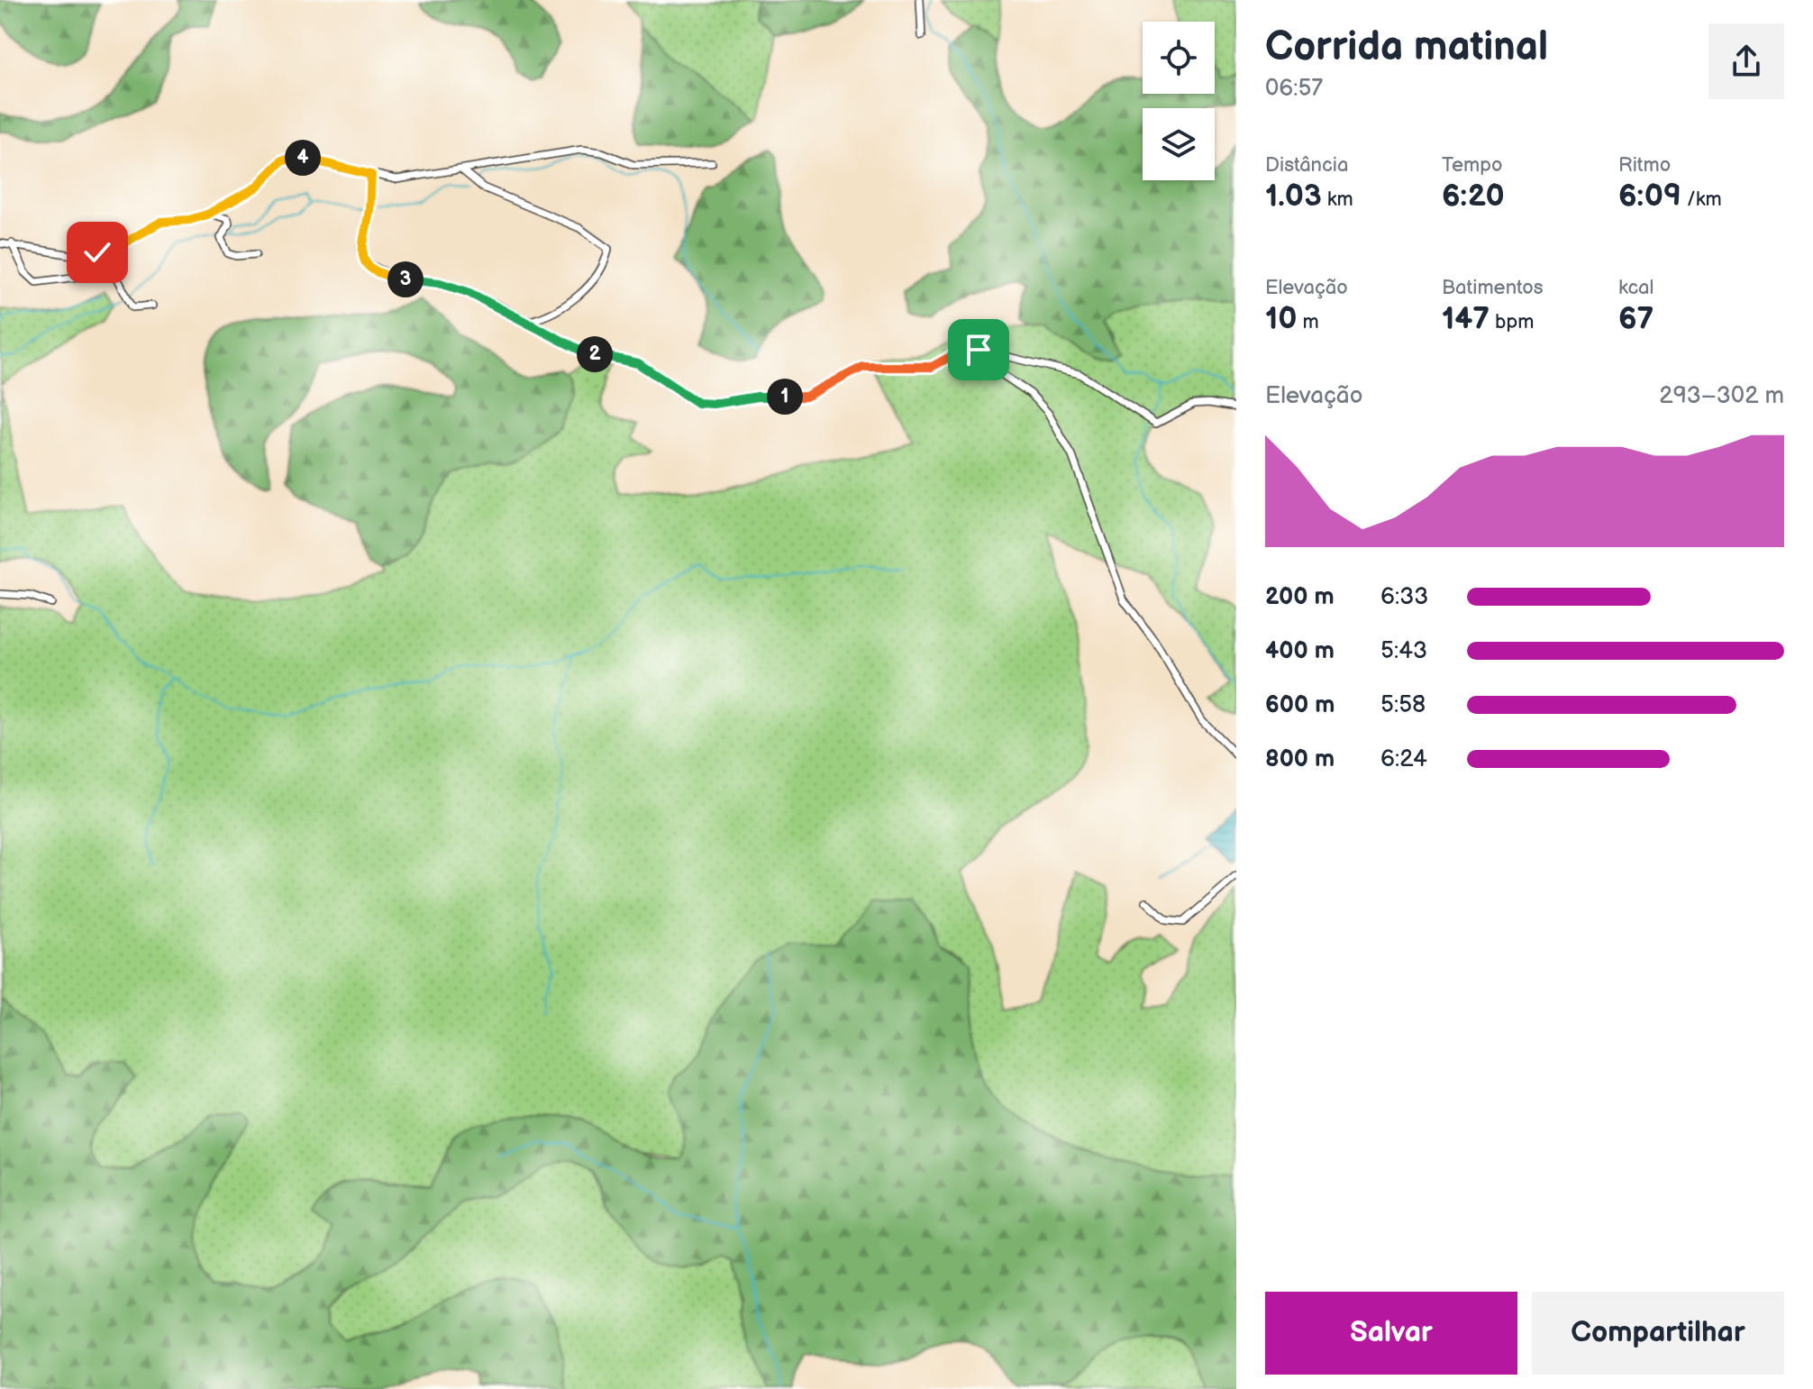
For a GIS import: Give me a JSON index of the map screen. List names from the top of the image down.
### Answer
{
  "page": {
    "heading": ["Corrida matinal", "06:57"],
    "stats": [
      ["Distância", "1.03 km"],
      ["Tempo", "6:20"],
      ["Ritmo", "6:09 /km"],
      ["Elevação", "10 m"],
      ["Batimentos", "147 bpm"],
      ["kcal", "67"]
    ],
    "pins": [
      "4",
      "3",
      "2",
      "1"
    ],
    "chart": ["Elevação", "293–302 m"],
    "list": [
      {
        "name": "200 m",
        "note": "6:33"
      },
      {
        "name": "400 m",
        "note": "5:43"
      },
      {
        "name": "600 m",
        "note": "5:58"
      },
      {
        "name": "800 m",
        "note": "6:24"
      }
    ],
    "buttons": ["Salvar", "Compartilhar"]
  }
}
